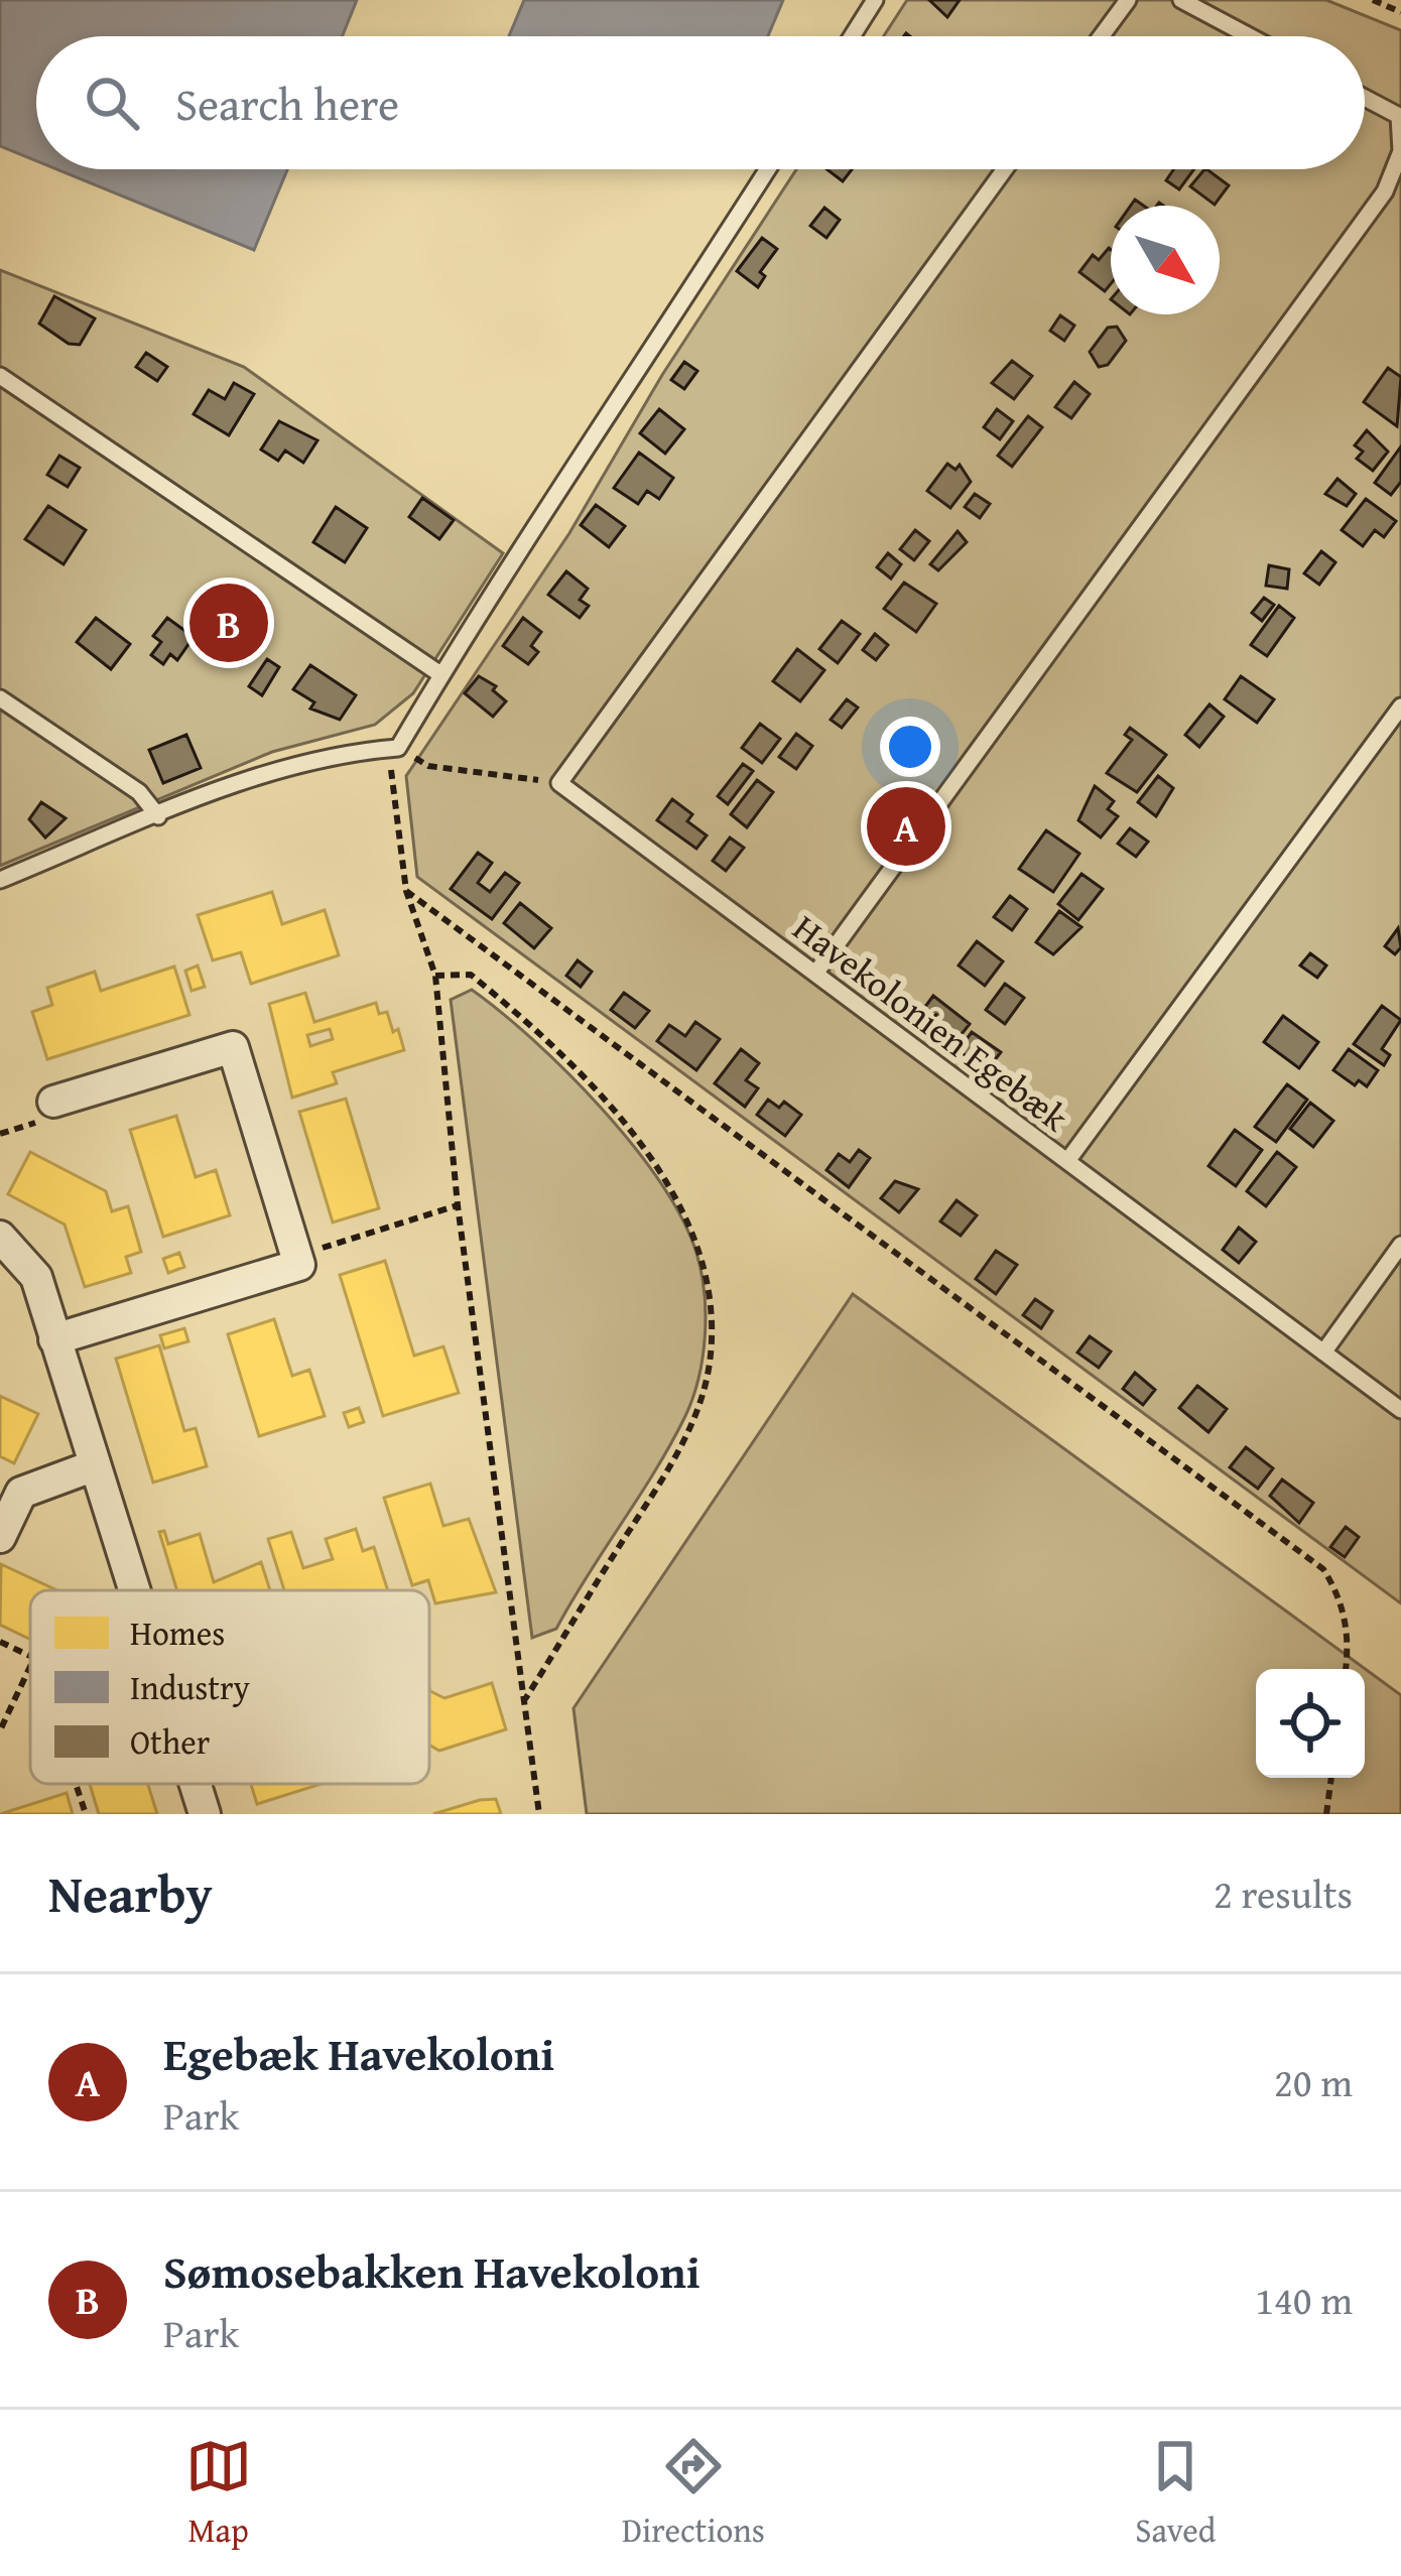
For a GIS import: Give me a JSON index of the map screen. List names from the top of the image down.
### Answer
{
  "streets": {
    "lane": ["Havekolonien Egebæk"]
  },
  "legend": ["Homes", "Industry", "Other"],
  "north": "bottom right",
  "page": {
    "search": "Search here",
    "pins": ["B", "A"],
    "heading": ["Nearby", "2 results"],
    "list": [
      {
        "mark": "A",
        "name": "Egebæk Havekoloni",
        "note": "Park",
        "value": "20 m"
      },
      {
        "mark": "B",
        "name": "Sømosebakken Havekoloni",
        "note": "Park",
        "value": "140 m"
      }
    ],
    "nav": ["Map", "Directions", "Saved"]
  }
}
